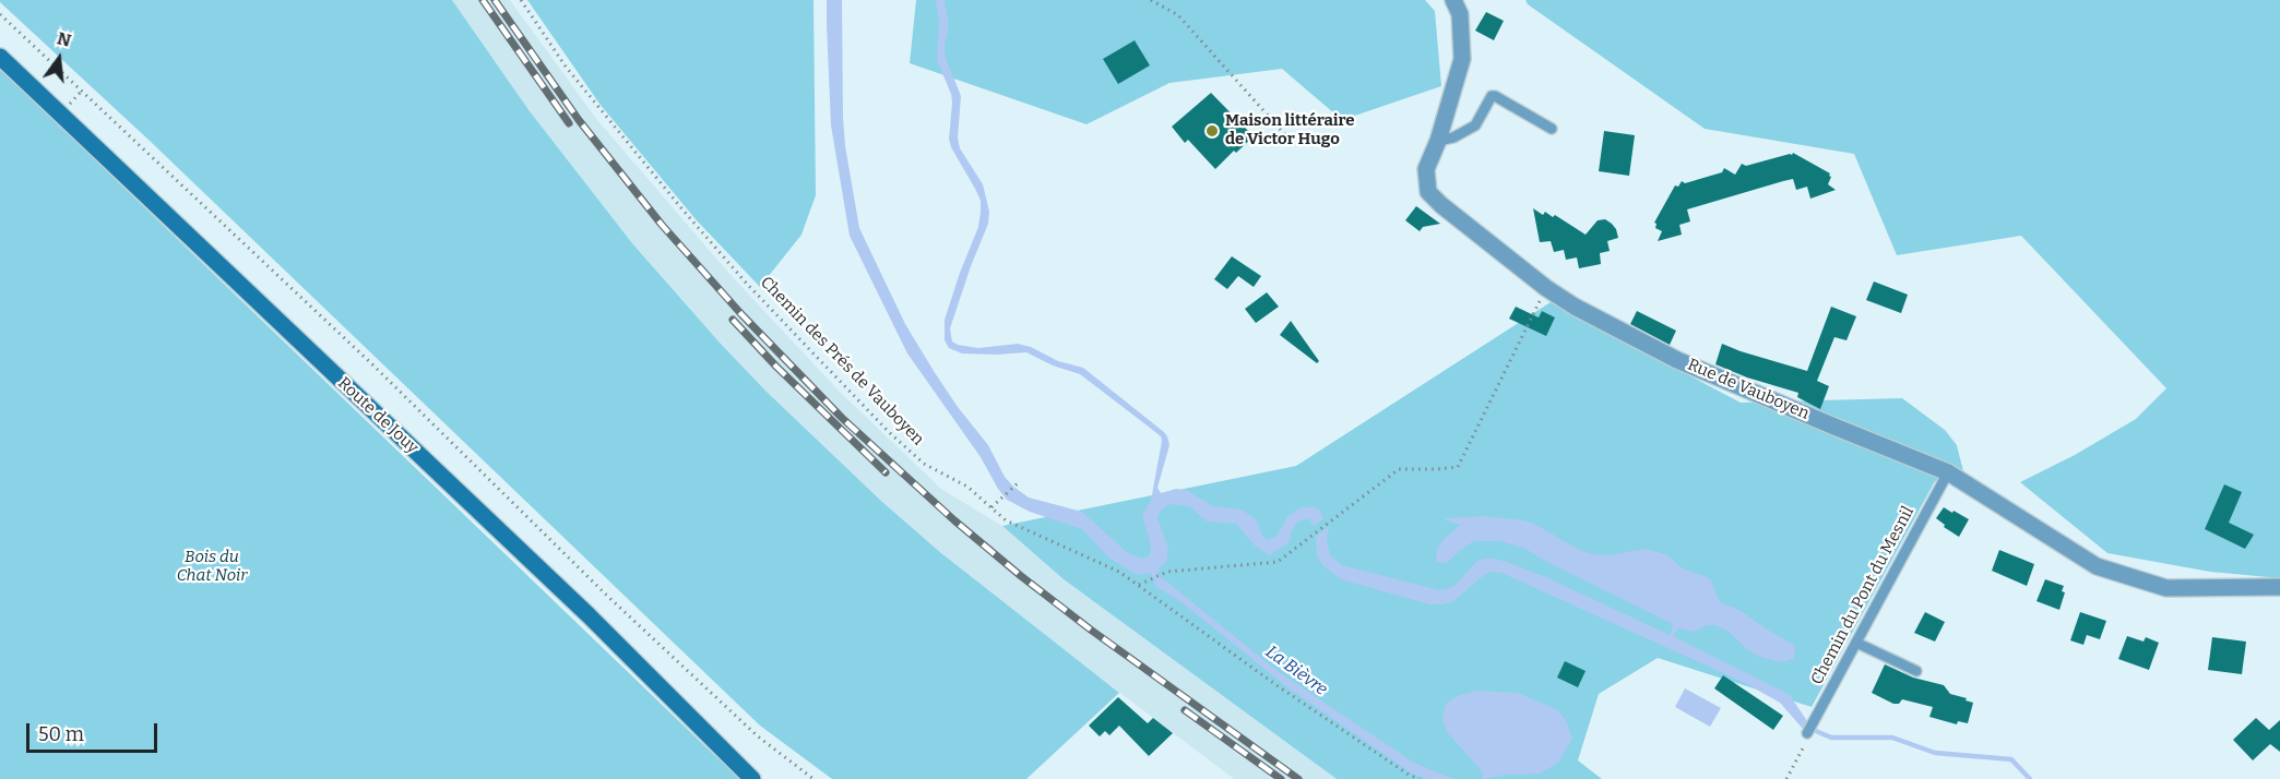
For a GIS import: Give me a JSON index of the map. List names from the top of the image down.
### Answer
{
  "streets": {
    "main road": ["Route de Jouy"],
    "street": ["Rue de Vauboyen"],
    "lane": ["Chemin du Pont du Mesnil"],
    "path": ["Chemin des Prés de Vauboyen"]
  },
  "crossings": [
    ["Rue de Vauboyen", "Chemin du Pont du Mesnil"]
  ],
  "water": ["La Bièvre"],
  "parks": ["Bois du Chat Noir"],
  "places": ["Maison littéraire de Victor Hugo"],
  "scale_bar": "50 m",
  "north": "top"
}
